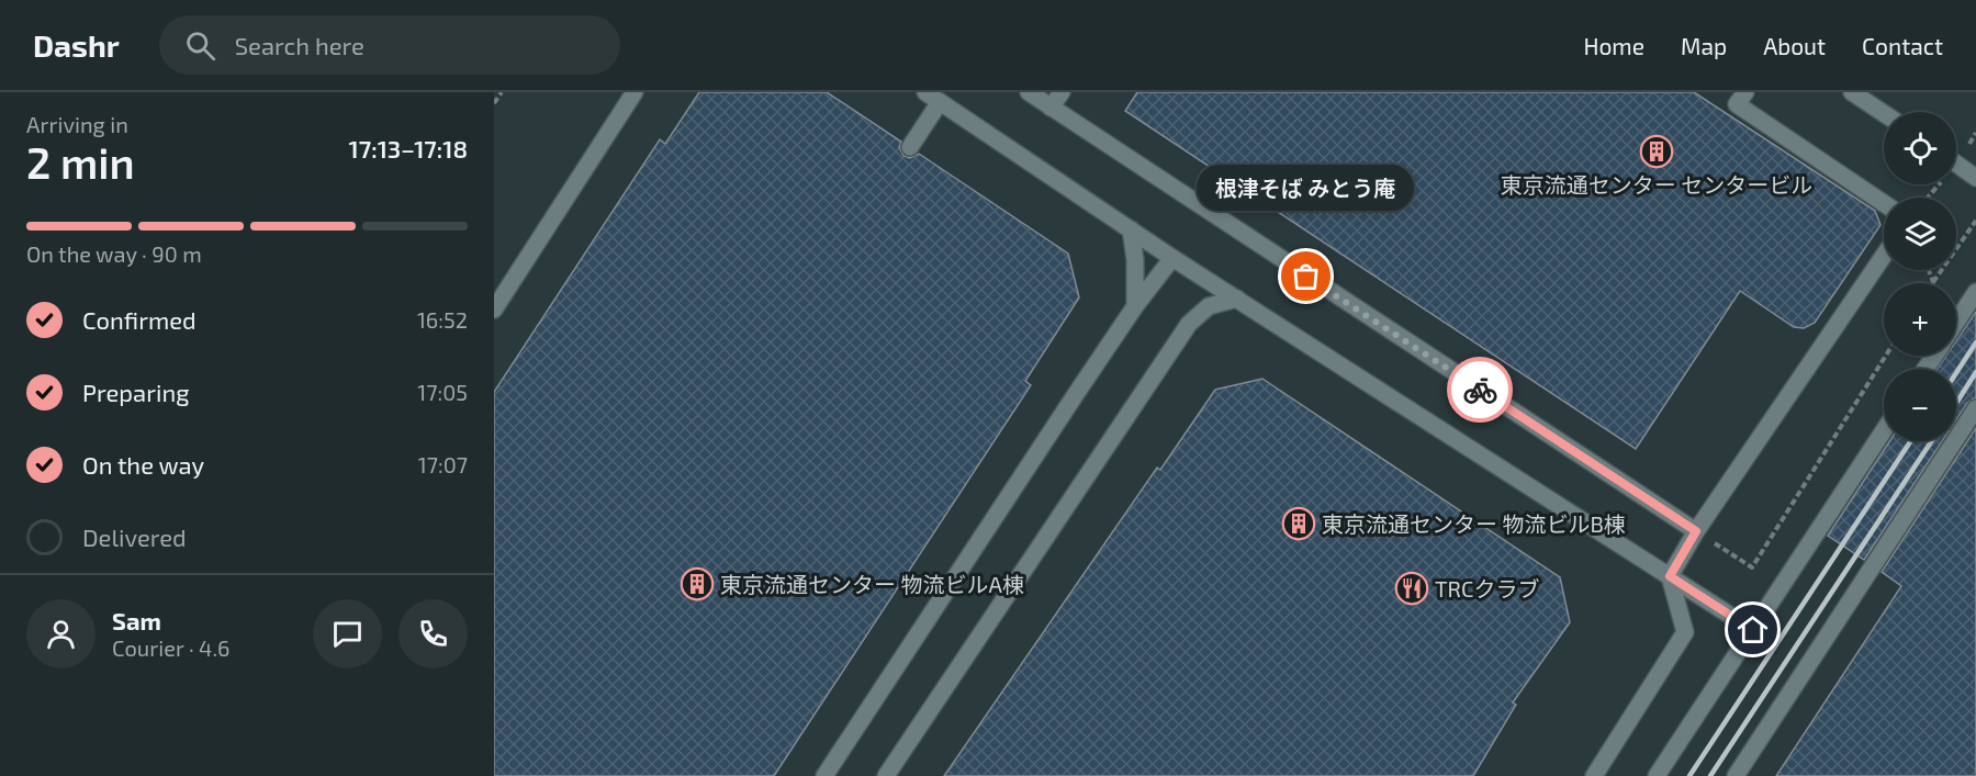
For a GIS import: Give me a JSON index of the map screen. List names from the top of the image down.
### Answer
{
  "places": {
    "building": ["東京流通センター センタービル", "東京流通センター 物流ビルB棟", "東京流通センター 物流ビルA棟"],
    "other": ["根津そば みとう庵"],
    "restaurant": ["TRCクラブ"]
  },
  "page": {
    "header": "Dashr",
    "search": "Search here",
    "nav": [
      "Home",
      "Map",
      "About",
      "Contact"
    ],
    "heading": ["2 min", "Arriving in", "17:13–17:18"],
    "panel": ["Sam", "Courier · 4.6"],
    "map_buttons": ["+", "−"],
    "bubble": "根津そば みとう庵",
    "bar": "On the way · 90 m",
    "list": [
      ["Confirmed", "16:52"],
      ["Preparing", "17:05"],
      ["On the way", "17:07"],
      "Delivered"
    ]
  }
}
